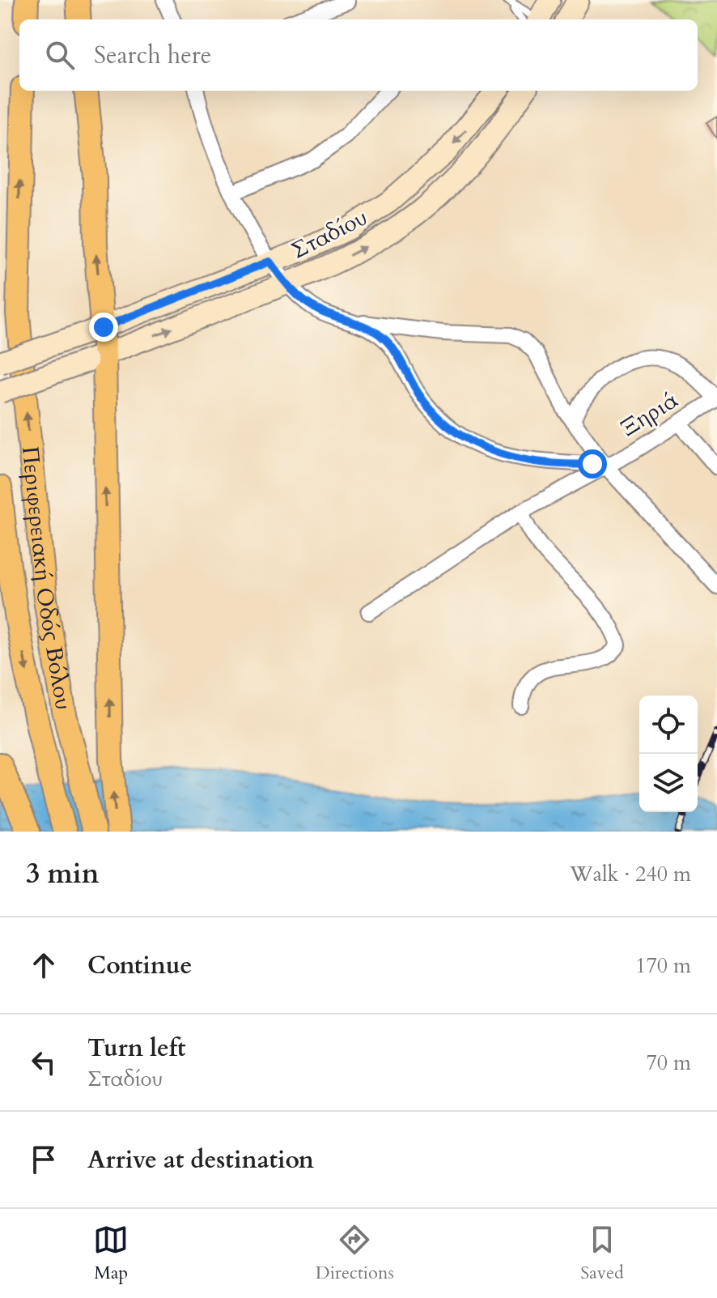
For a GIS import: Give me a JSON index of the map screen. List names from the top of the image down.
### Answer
{
  "streets": {
    "main road": ["Σταδίου", "Περιφερειακή Οδός Βόλου"],
    "street": ["Ξηριά"]
  },
  "page": {
    "search": "Search here",
    "heading": ["3 min", "Walk · 240 m"],
    "list": [
      ["Continue", "170 m"],
      ["Turn left", "Σταδίου", "70 m"],
      "Arrive at destination"
    ],
    "nav": ["Map", "Directions", "Saved"]
  }
}
